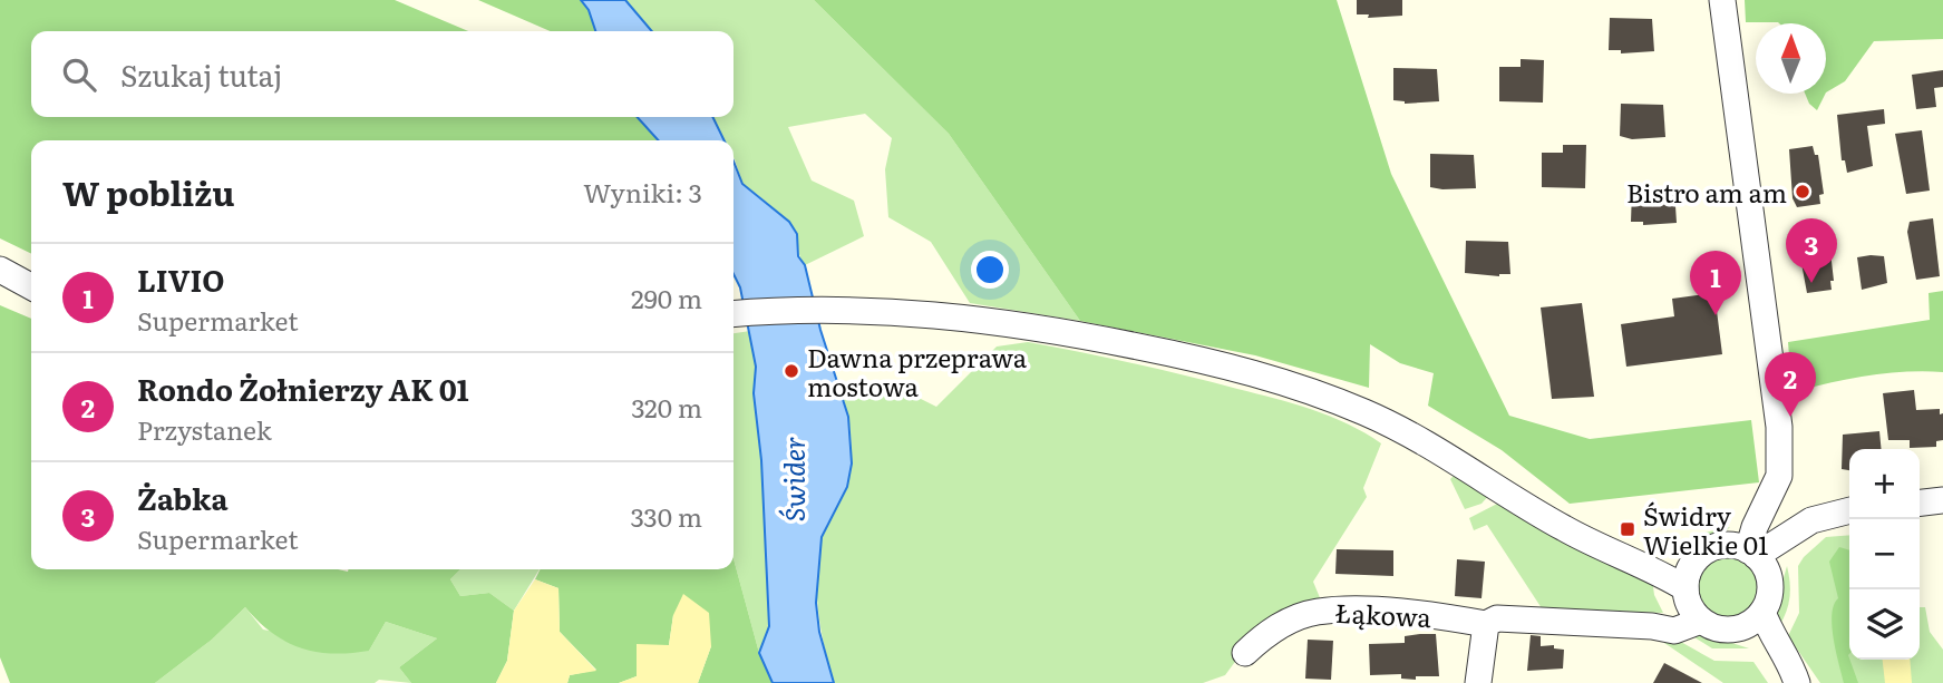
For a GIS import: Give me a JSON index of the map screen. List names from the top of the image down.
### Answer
{
  "streets": {
    "street": ["Łąkowa"]
  },
  "water": ["Świder"],
  "places": {
    "other": ["Bistro am am", "Dawna przeprawa mostowa"],
    "transit": ["Świdry Wielkie 01"]
  },
  "north": "top",
  "page": {
    "search": "Szukaj tutaj",
    "heading": ["W pobliżu", "Wyniki: 3"],
    "pins": ["3", "1", "2"],
    "list": [
      {
        "mark": "1",
        "name": "LIVIO",
        "note": "Supermarket",
        "value": "290 m"
      },
      {
        "mark": "2",
        "name": "Rondo Żołnierzy AK 01",
        "note": "Przystanek",
        "value": "320 m"
      },
      {
        "mark": "3",
        "name": "Żabka",
        "note": "Supermarket",
        "value": "330 m"
      }
    ],
    "map_buttons": ["+", "−"]
  }
}
